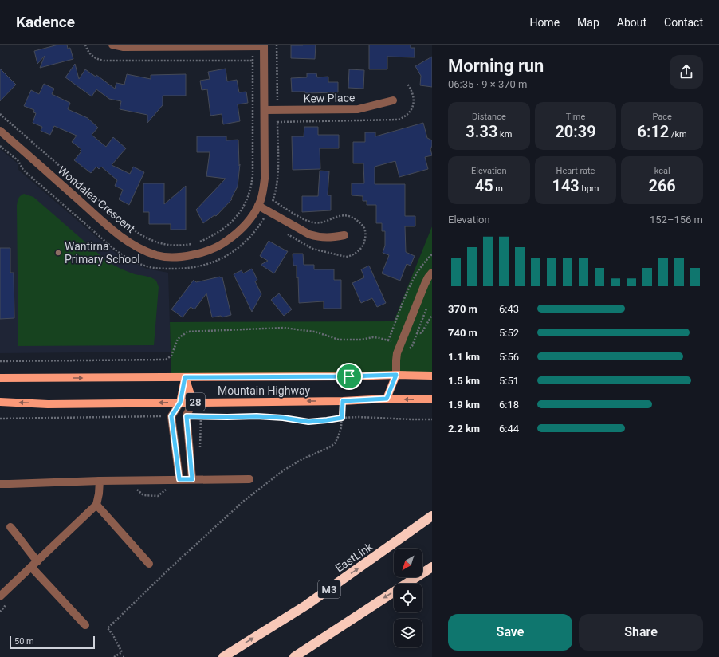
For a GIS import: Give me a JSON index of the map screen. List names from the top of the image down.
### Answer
{
  "streets": {
    "highway": ["EastLink", "M3"],
    "main road": ["Mountain Highway", "28"],
    "street": ["Kew Place", "Wondalea Crescent"]
  },
  "crossings": [
    ["Kew Place", "Wondalea Crescent"]
  ],
  "places": ["Wantirna Primary School"],
  "scale_bar": "50 m",
  "north": "bottom left",
  "page": {
    "header": "Kadence",
    "nav": [
      "Home",
      "Map",
      "About",
      "Contact"
    ],
    "heading": ["Morning run", "06:35 · 9 × 370 m"],
    "stats": [
      ["Distance", "3.33 km"],
      ["Time", "20:39"],
      ["Pace", "6:12 /km"],
      ["Elevation", "45 m"],
      ["Heart rate", "143 bpm"],
      ["kcal", "266"]
    ],
    "chart": ["Elevation", "152–156 m"],
    "list": [
      {
        "name": "370 m",
        "note": "6:43"
      },
      {
        "name": "740 m",
        "note": "5:52"
      },
      {
        "name": "1.1 km",
        "note": "5:56"
      },
      {
        "name": "1.5 km",
        "note": "5:51"
      },
      {
        "name": "1.9 km",
        "note": "6:18"
      },
      {
        "name": "2.2 km",
        "note": "6:44"
      }
    ],
    "buttons": ["Save", "Share"],
    "scale": "50 m"
  }
}
